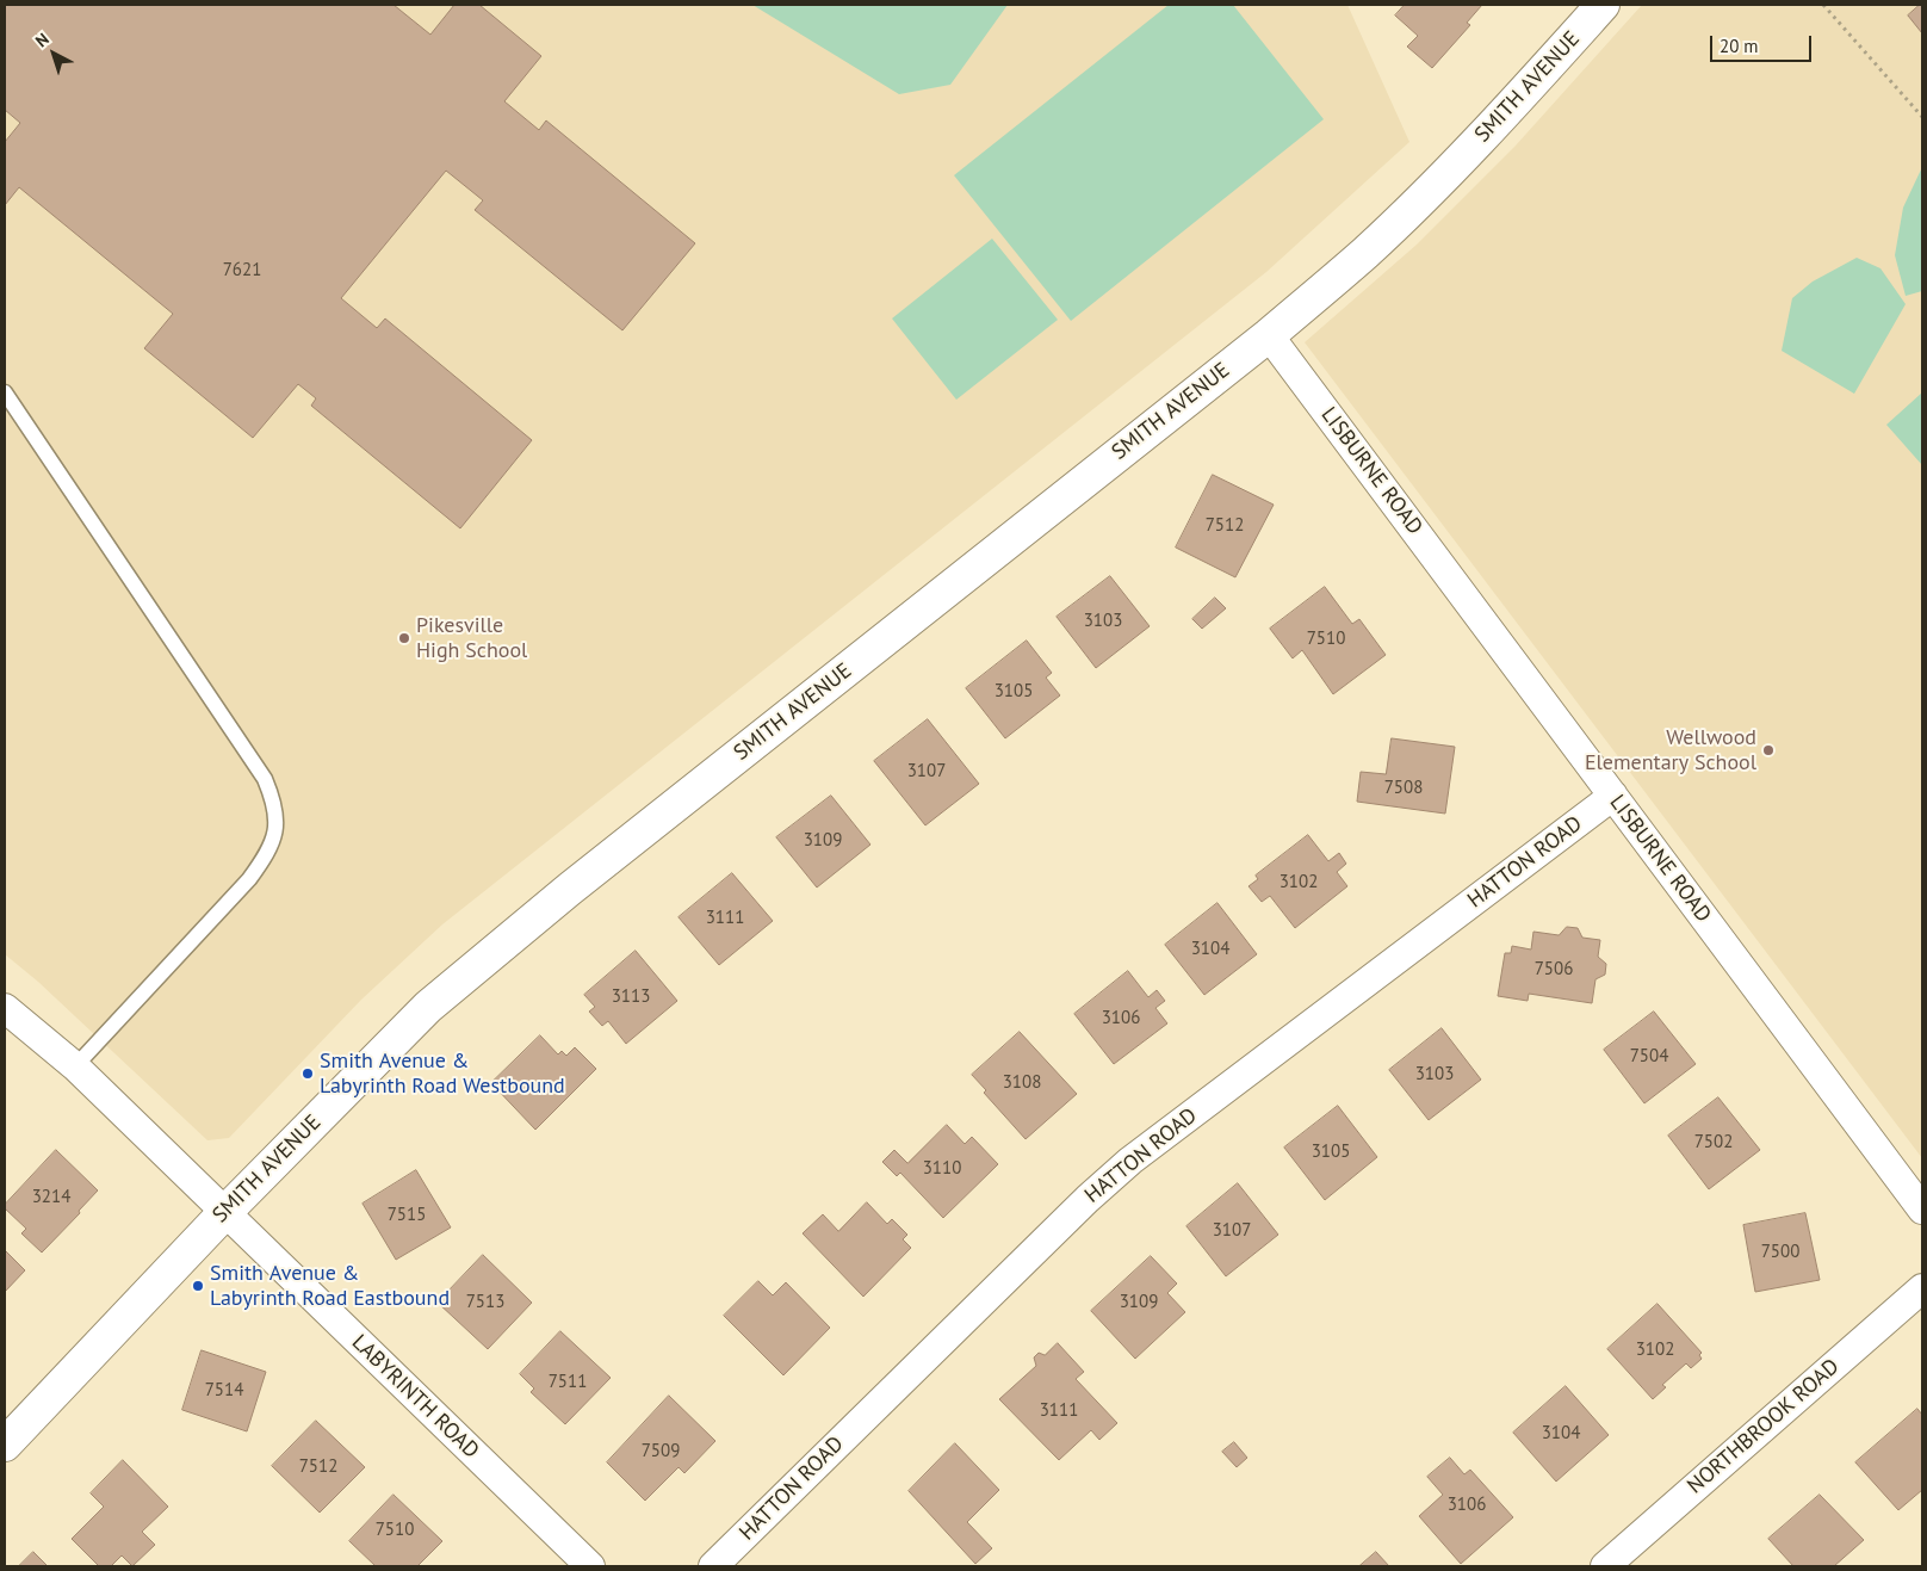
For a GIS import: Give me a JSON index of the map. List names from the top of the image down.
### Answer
{
  "streets": {
    "main road": ["SMITH AVENUE"],
    "street": [
      "LISBURNE ROAD",
      "HATTON ROAD",
      "LABYRINTH ROAD",
      "NORTHBROOK ROAD"
    ]
  },
  "crossings": [
    ["SMITH AVENUE", "LISBURNE ROAD"],
    ["SMITH AVENUE", "LABYRINTH ROAD"],
    ["LISBURNE ROAD", "HATTON ROAD"]
  ],
  "places": [
    "Pikesville High School",
    "Wellwood Elementary School",
    "Smith Avenue & Labyrinth Road Westbound",
    "Smith Avenue & Labyrinth Road Eastbound"
  ],
  "house_numbers": [
    "7621",
    "7512",
    "3103",
    "7510",
    "3105",
    "3107",
    "7508",
    "3109",
    "3102",
    "3111",
    "3104",
    "7506",
    "3113",
    "3106",
    "7504",
    "3103",
    "3108",
    "7502",
    "3105",
    "3110",
    "3214",
    "7515",
    "3107",
    "7500",
    "7513",
    "3109",
    "3102",
    "7511",
    "7514",
    "3111",
    "3104",
    "7509",
    "7512",
    "3106",
    "7510"
  ],
  "scale_bar": "20 m",
  "north": "top left"
}
